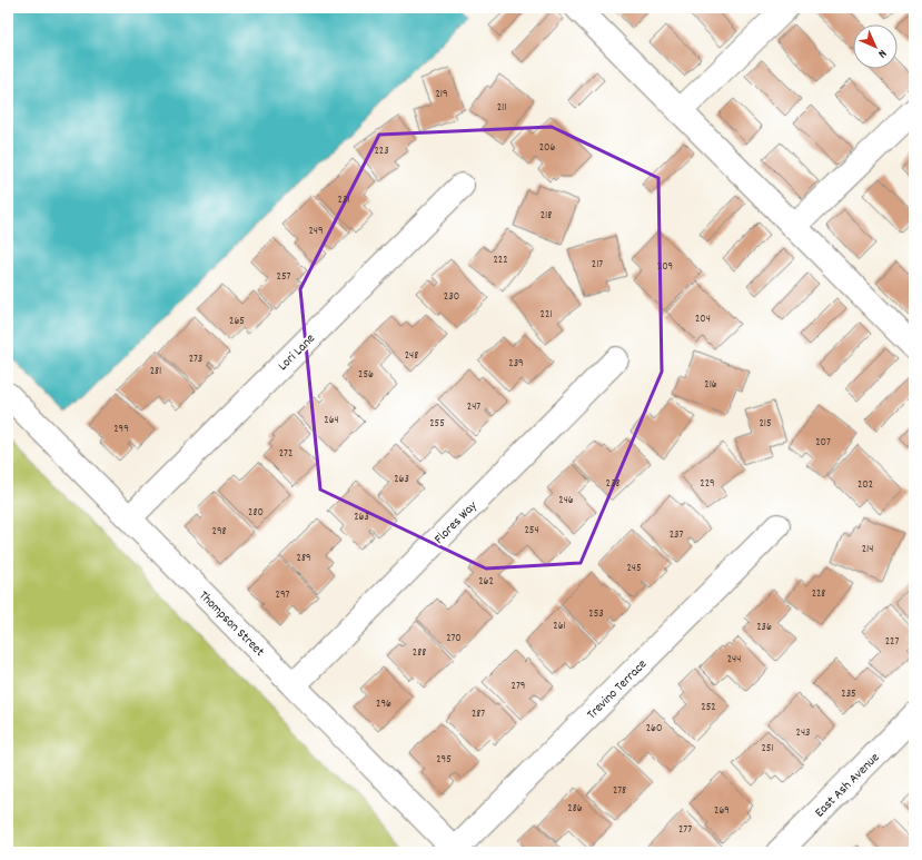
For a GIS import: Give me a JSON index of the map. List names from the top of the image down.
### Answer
{
  "streets": {
    "street": [
      "Lori Lane",
      "Flores Way",
      "Thompson Street",
      "Trevino Terrace",
      "East Ash Avenue"
    ]
  },
  "crossings": [
    ["Lori Lane", "Thompson Street"],
    ["Flores Way", "Thompson Street"],
    ["Thompson Street", "Trevino Terrace"]
  ],
  "house_numbers": [
    "219",
    "211",
    "206",
    "223",
    "231",
    "218",
    "249",
    "222",
    "217",
    "209",
    "257",
    "230",
    "221",
    "204",
    "265",
    "248",
    "273",
    "239",
    "281",
    "256",
    "216",
    "247",
    "264",
    "255",
    "215",
    "299",
    "207",
    "272",
    "263",
    "238",
    "229",
    "202",
    "246",
    "280",
    "263",
    "254",
    "298",
    "237",
    "214",
    "289",
    "245",
    "262",
    "228",
    "297",
    "253",
    "261",
    "236",
    "270",
    "227",
    "288",
    "244",
    "279",
    "235",
    "296",
    "252",
    "287",
    "260",
    "243",
    "251",
    "295",
    "278",
    "286",
    "269",
    "277"
  ],
  "north": "bottom right"
}
